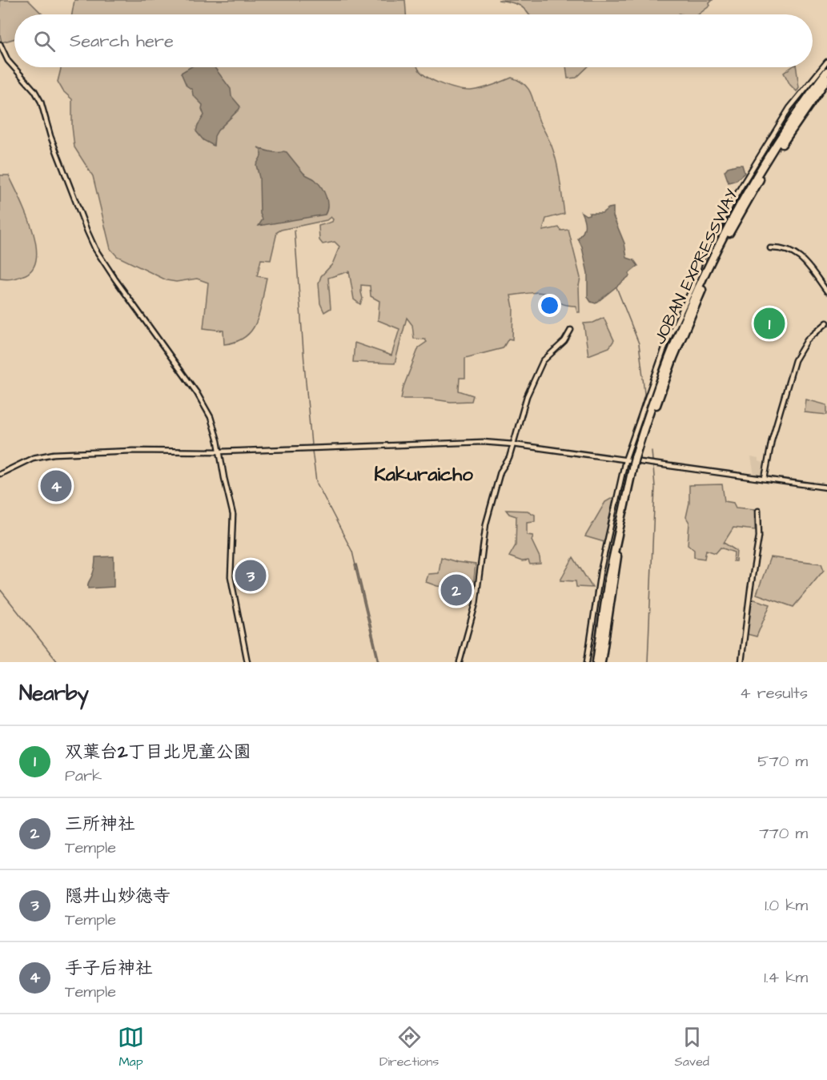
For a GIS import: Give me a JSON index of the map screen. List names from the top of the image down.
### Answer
{
  "streets": {
    "highway": ["JOBAN EXPRESSWAY"]
  },
  "districts": ["Kakuraicho"],
  "page": {
    "search": "Search here",
    "pins": [
      "1",
      "4",
      "3",
      "2"
    ],
    "heading": ["Nearby", "4 results"],
    "list": [
      {
        "mark": "1",
        "name": "双葉台2丁目北児童公園",
        "note": "Park",
        "value": "570 m"
      },
      {
        "mark": "2",
        "name": "三所神社",
        "note": "Temple",
        "value": "770 m"
      },
      {
        "mark": "3",
        "name": "隠井山妙徳寺",
        "note": "Temple",
        "value": "1.0 km"
      },
      {
        "mark": "4",
        "name": "手子后神社",
        "note": "Temple",
        "value": "1.4 km"
      }
    ],
    "nav": ["Map", "Directions", "Saved"]
  }
}
